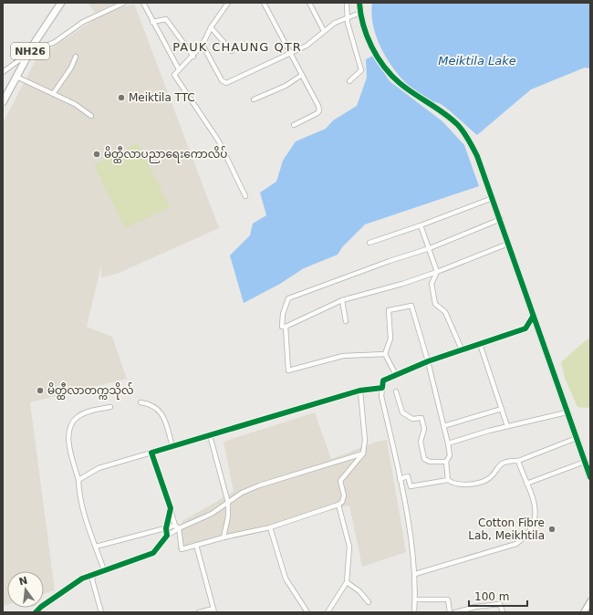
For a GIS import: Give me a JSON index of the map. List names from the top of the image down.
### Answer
{
  "streets": {
    "highway": ["NH26"]
  },
  "districts": ["PAUK CHAUNG QTR"],
  "water": ["Meiktila Lake"],
  "places": [
    "Meiktila TTC",
    "မိတ္ထီလာပညာရေးကောလိပ်",
    "မိတ္ထီလာတက္ကသိုလ်",
    "Cotton Fibre Lab, Meikhtila"
  ],
  "scale_bar": "100 m",
  "north": "top"
}
